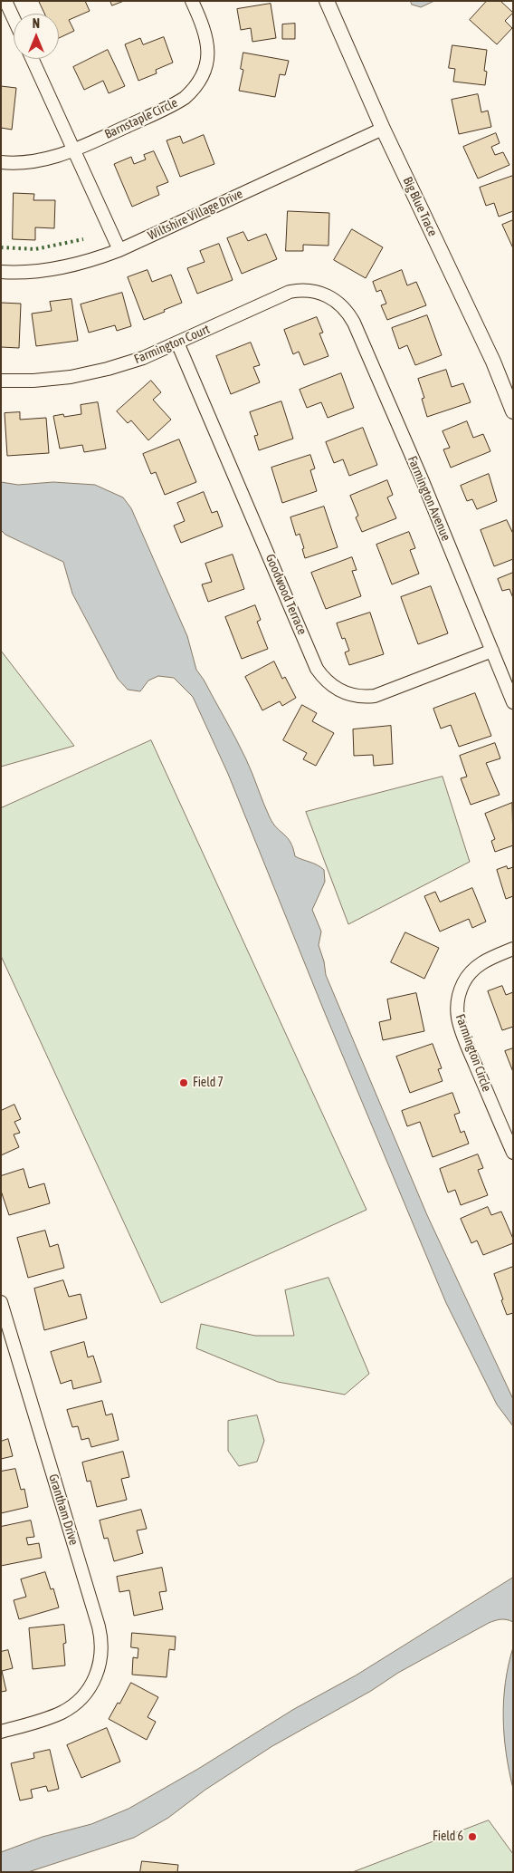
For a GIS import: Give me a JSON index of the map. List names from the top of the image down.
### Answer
{
  "streets": {
    "street": [
      "Barnstaple Circle",
      "Big Blue Trace",
      "Wiltshire Village Drive",
      "Farmington Court",
      "Farmington Avenue",
      "Goodwood Terrace",
      "Farmington Circle",
      "Grantham Drive"
    ]
  },
  "crossings": [
    ["Big Blue Trace", "Wiltshire Village Drive"],
    ["Farmington Court", "Farmington Avenue"],
    ["Farmington Court", "Goodwood Terrace"],
    ["Farmington Avenue", "Goodwood Terrace"]
  ],
  "places": ["Field 7", "Field 6"],
  "north": "top"
}
